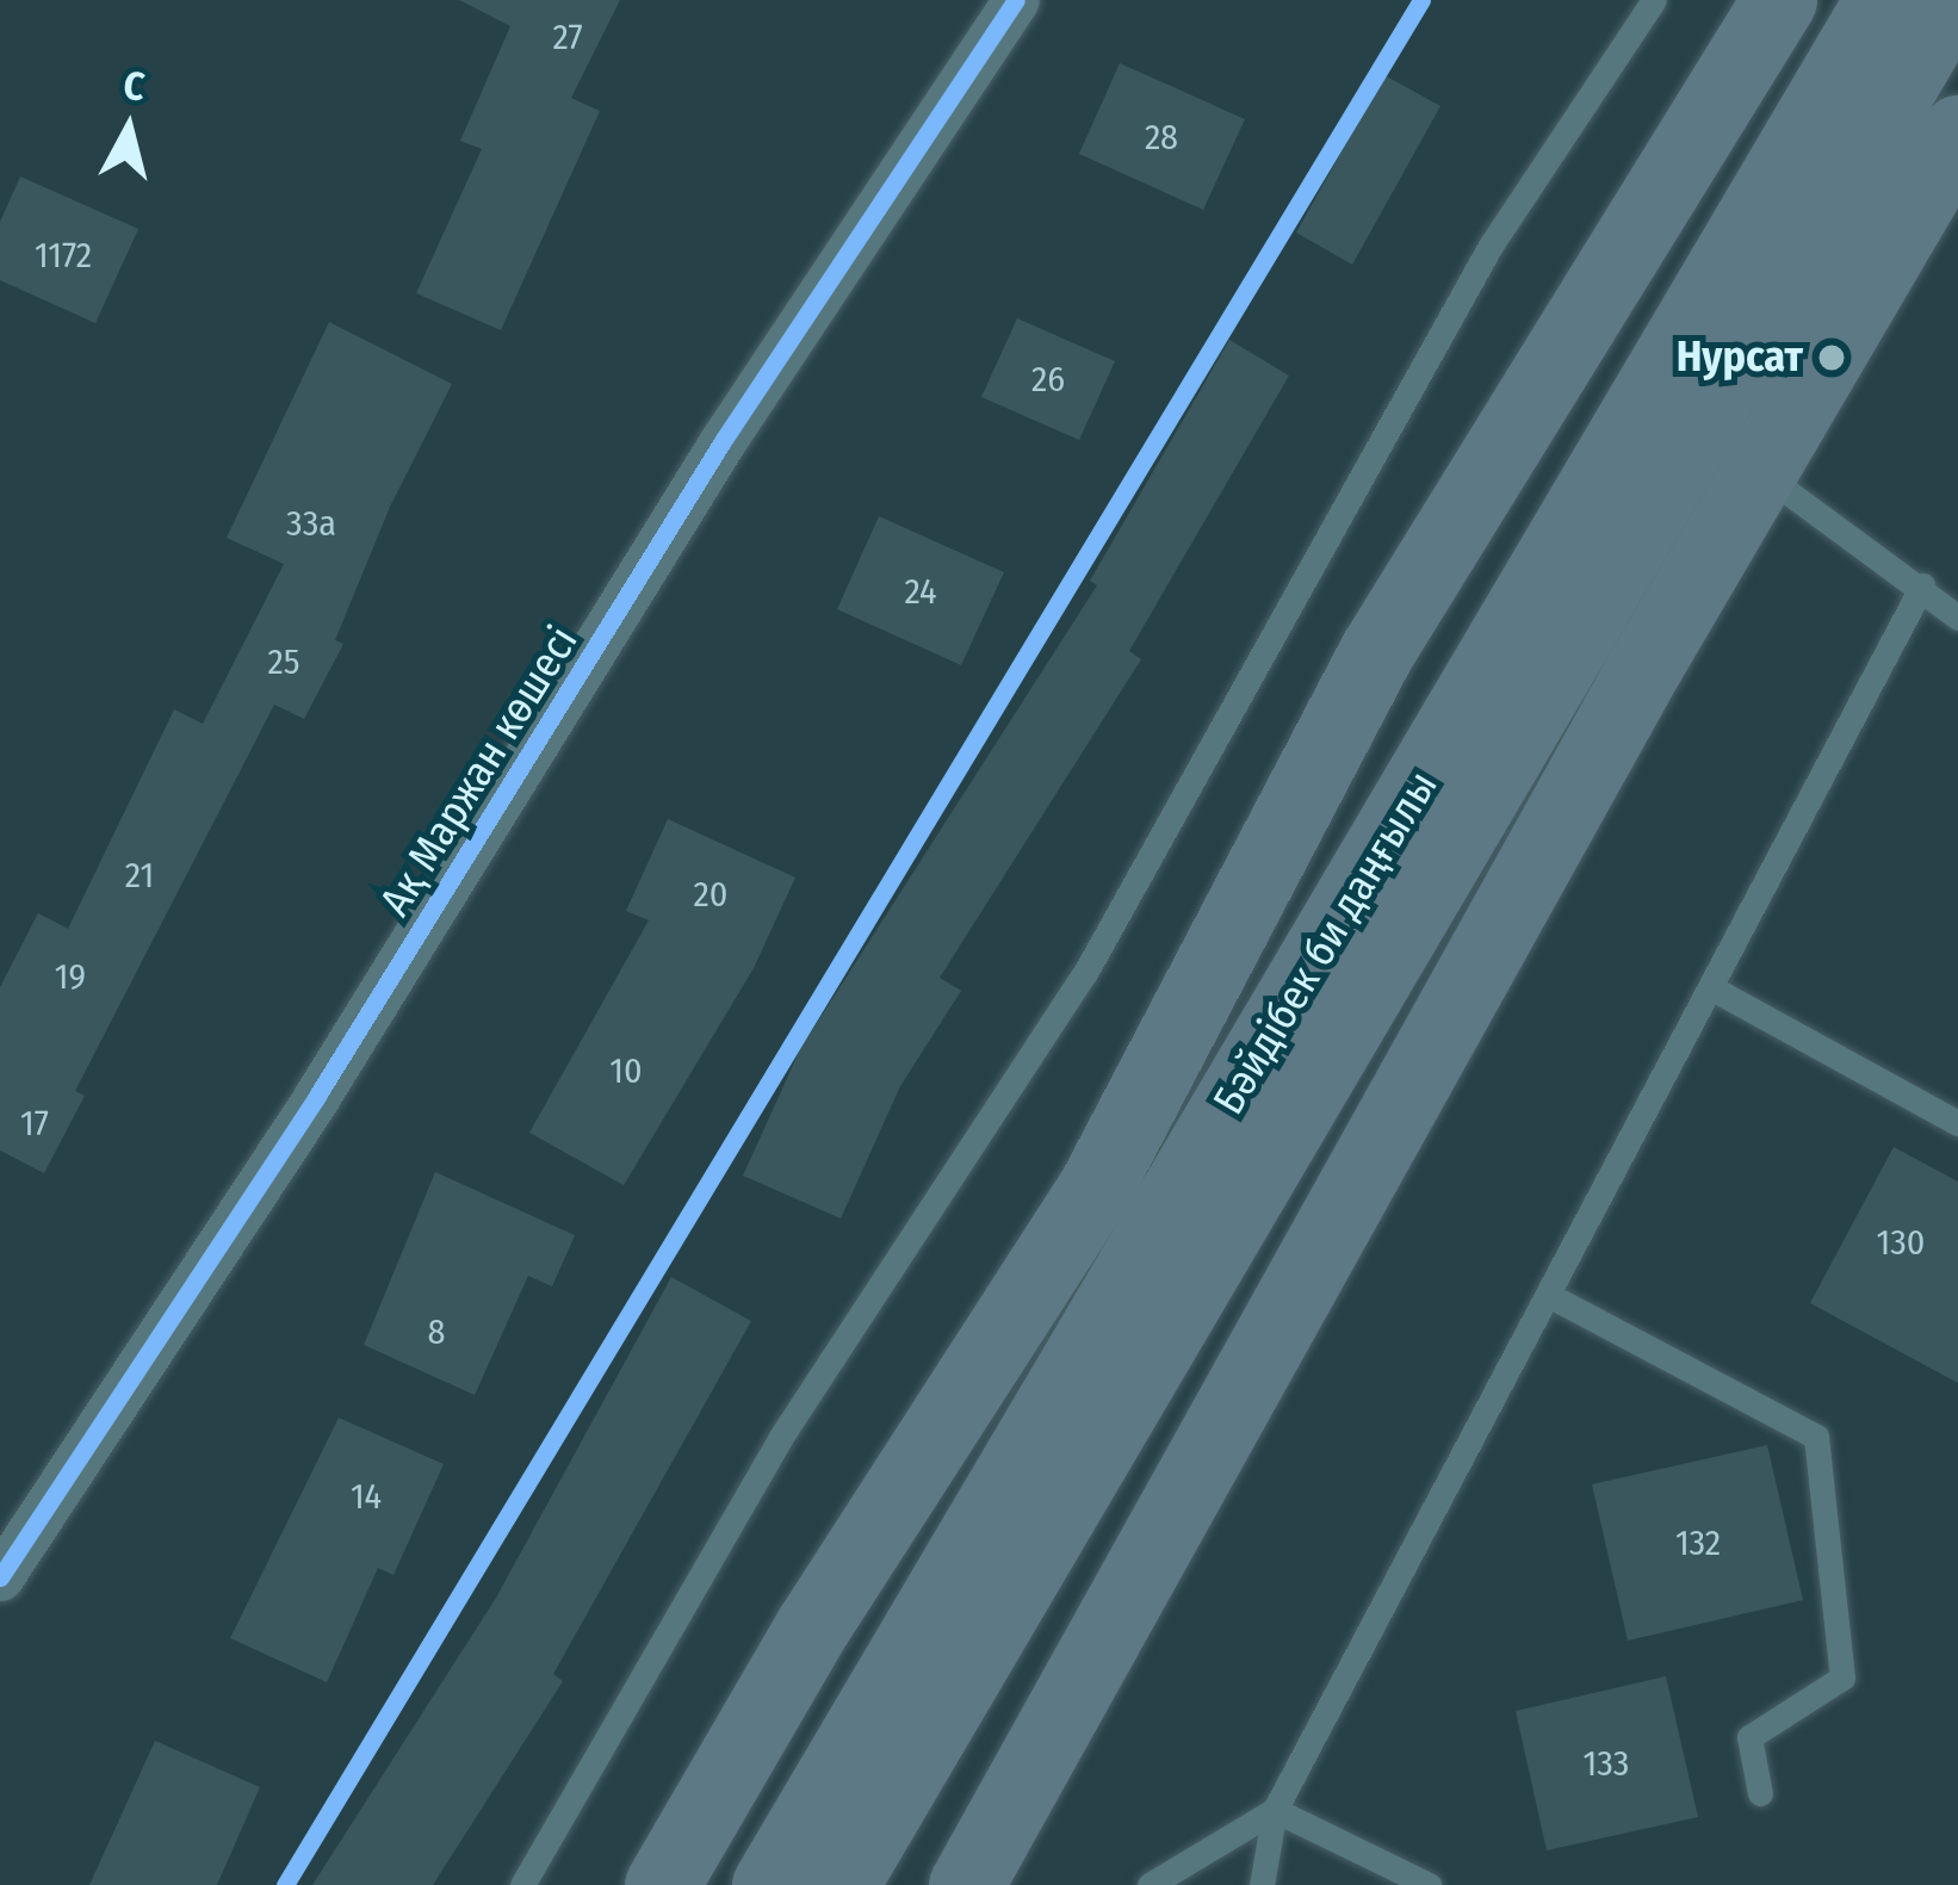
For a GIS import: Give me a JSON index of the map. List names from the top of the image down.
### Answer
{
  "streets": {
    "main road": ["Бәйдібек би даңғылы"],
    "street": ["Ақ Маржан көшесі"]
  },
  "places": ["Нурсат"],
  "house_numbers": [
    "27",
    "28",
    "1172",
    "26",
    "33а",
    "24",
    "25",
    "21",
    "20",
    "19",
    "10",
    "17",
    "130",
    "8",
    "14",
    "132",
    "133"
  ],
  "north": "top"
}
